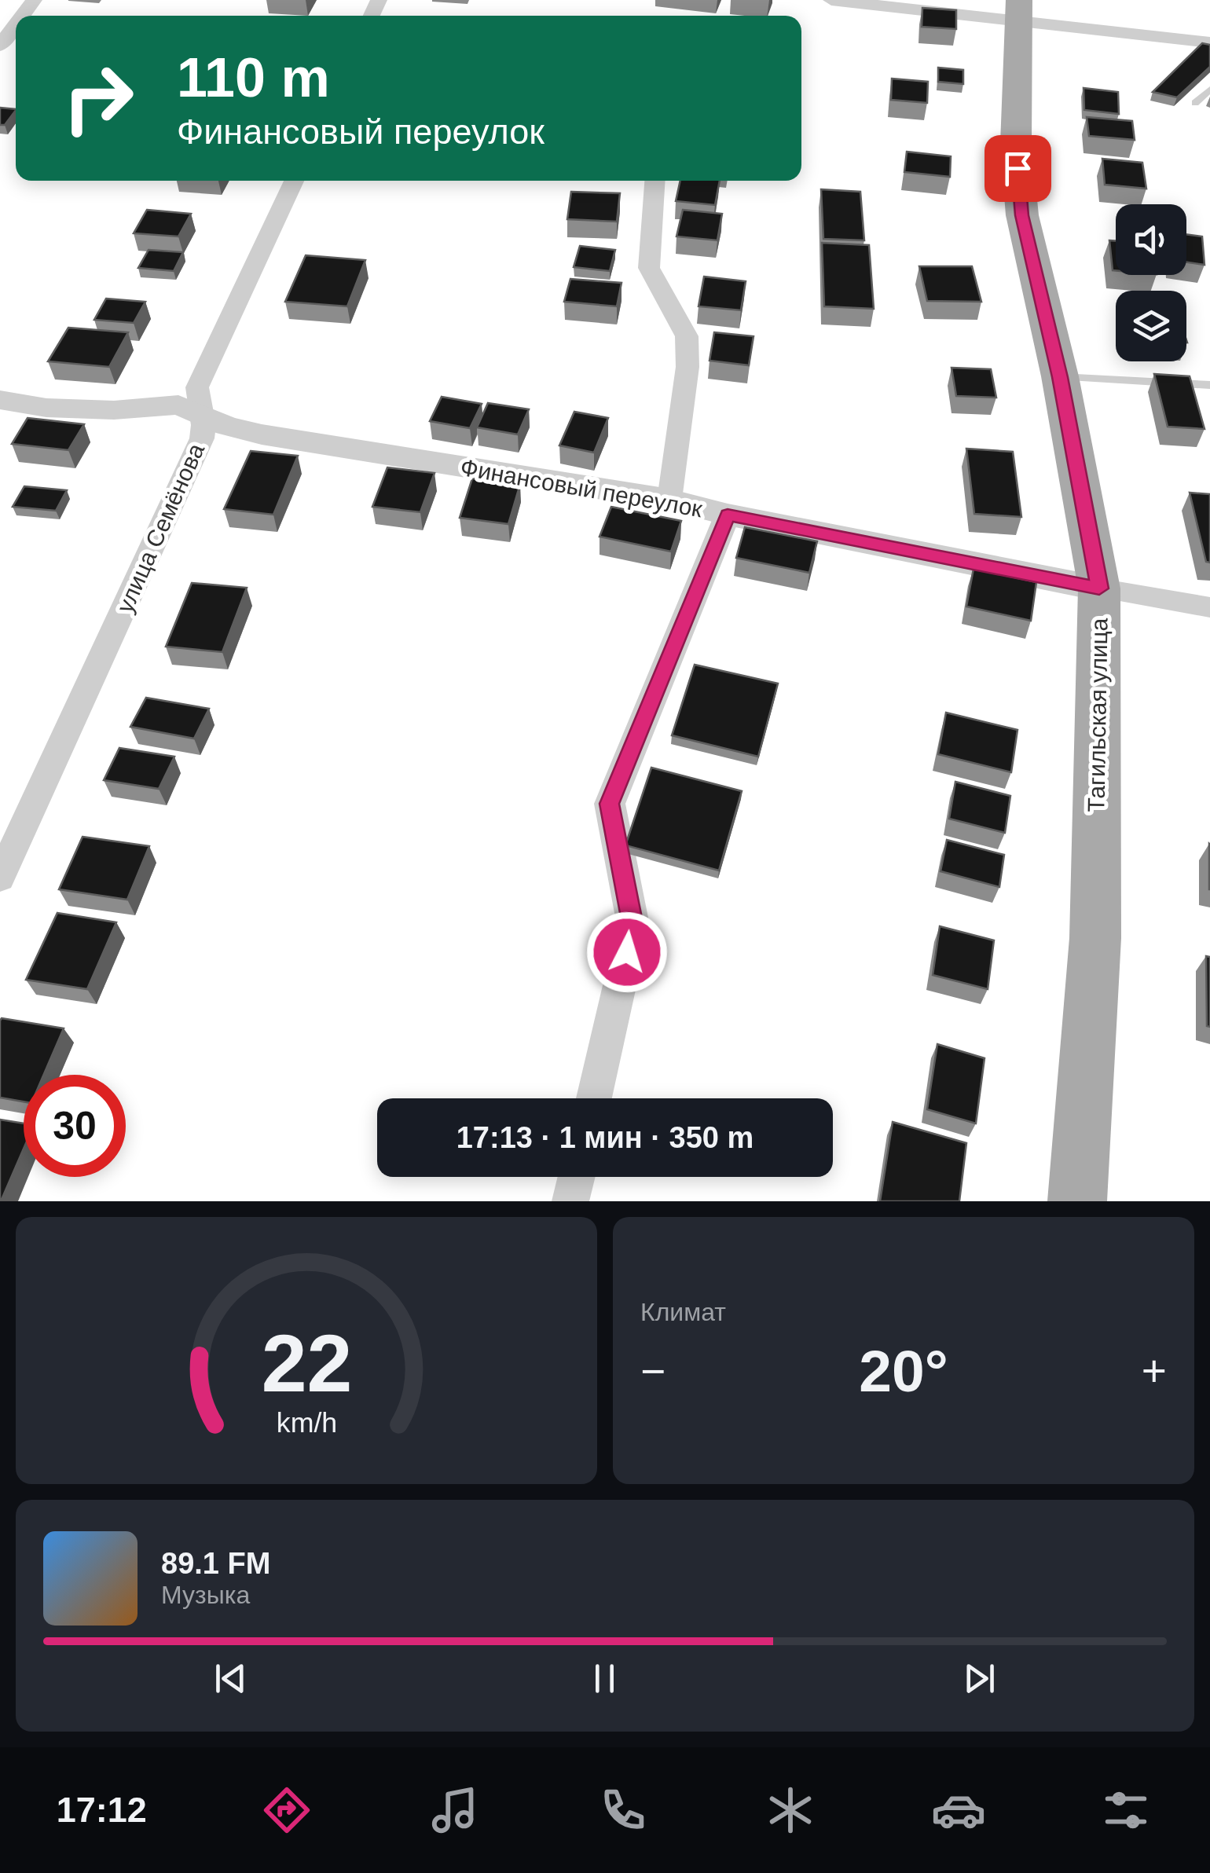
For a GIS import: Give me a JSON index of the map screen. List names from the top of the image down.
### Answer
{
  "streets": {
    "main road": ["Тагильская улица"],
    "street": ["Финансовый переулок", "улица Семёнова"]
  },
  "crossings": [
    ["Финансовый переулок", "улица Семёнова"],
    ["Финансовый переулок", "Тагильская улица"]
  ],
  "page": {
    "turn": ["110 m", "Финансовый переулок"],
    "limit": "30",
    "trip": "17:13 · 1 мин · 350 m",
    "tile": "Климат",
    "heat": ["−", "20°", "+"],
    "song": ["89.1 FM", "Музыка"],
    "tabs": "17:12",
    "gauge": ["22", "km/h"]
  }
}
